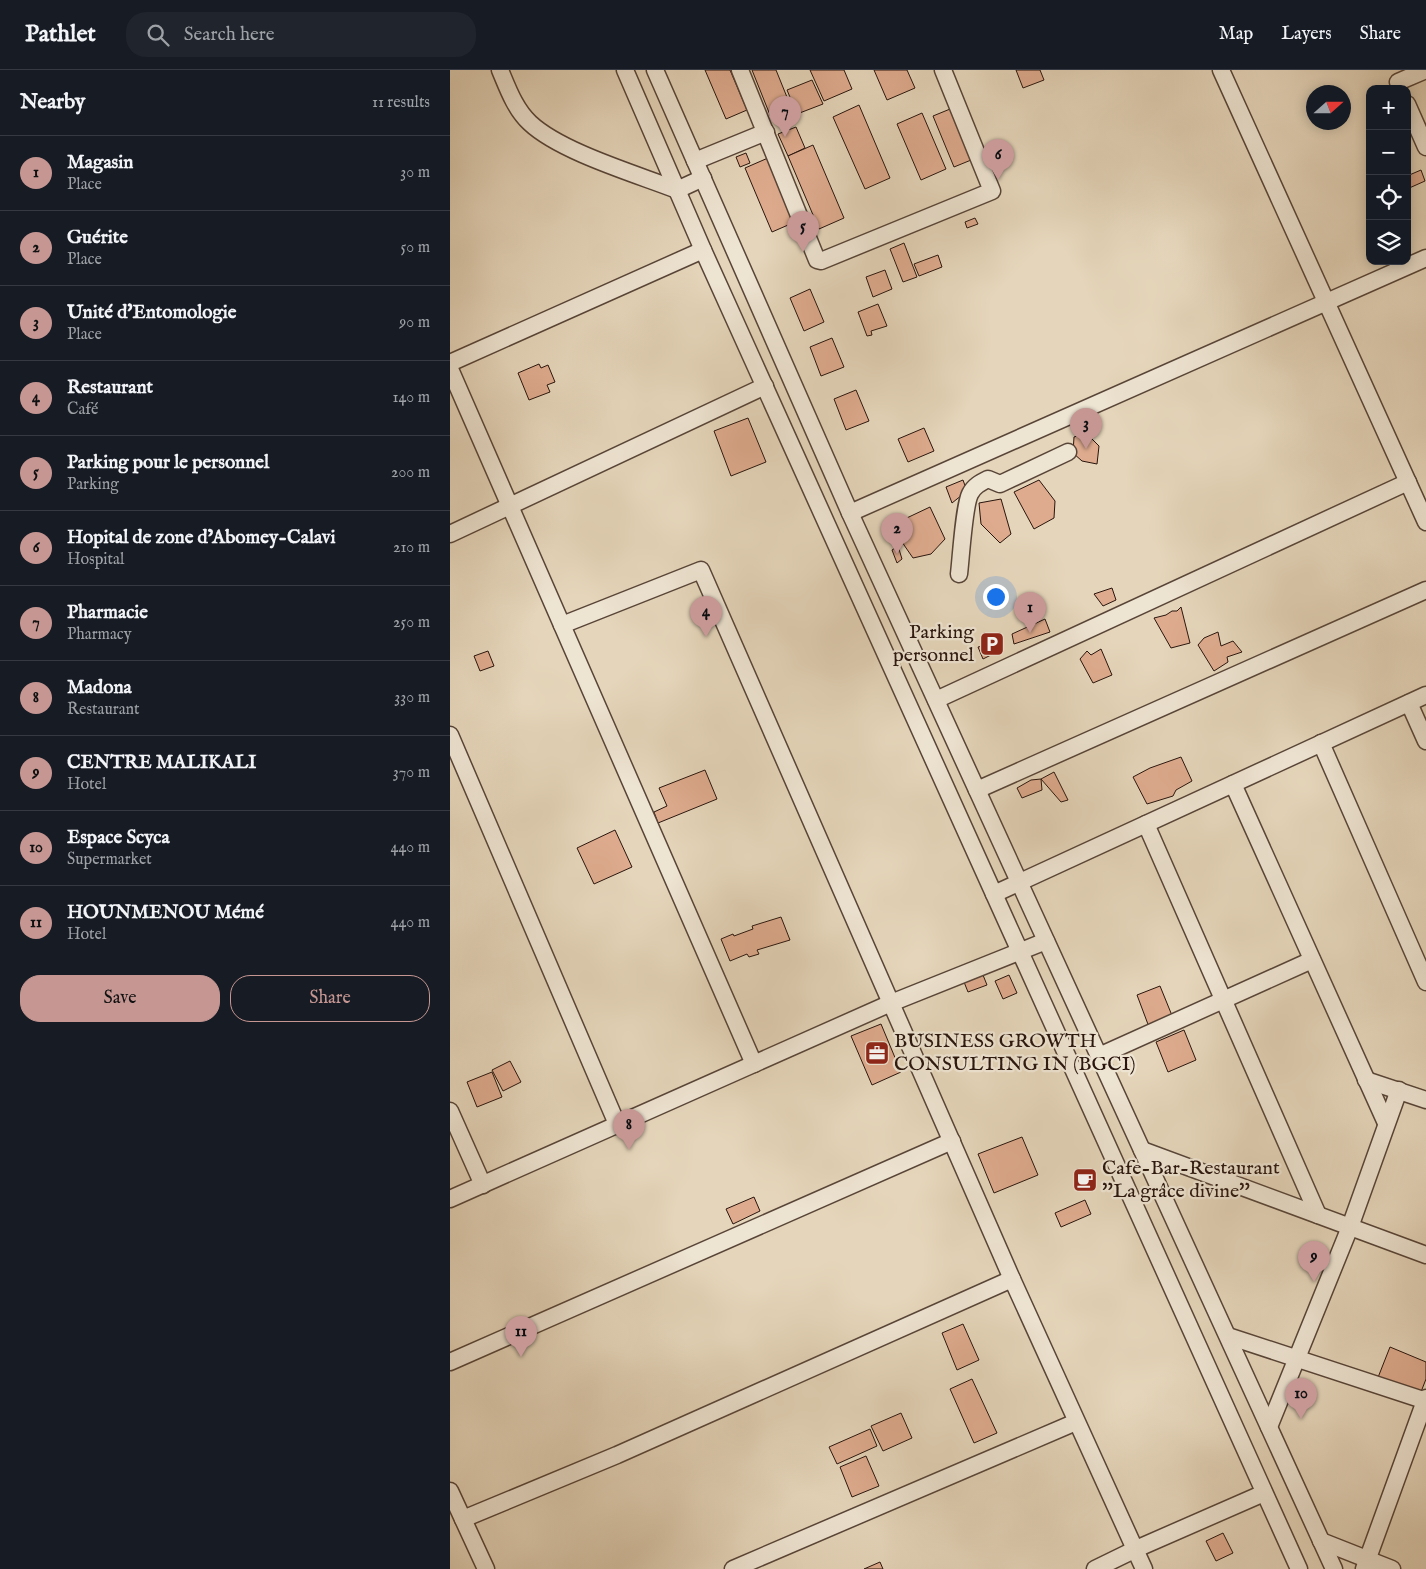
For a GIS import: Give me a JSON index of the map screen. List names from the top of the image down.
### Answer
{
  "places": {
    "parking": ["Parking personnel"],
    "office": ["BUSINESS GROWTH CONSULTING IN (BGCI)"],
    "cafe": ["Cafe-Bar-Restaurant ''La grâce divine''"]
  },
  "north": "right",
  "page": {
    "header": "Pathlet",
    "search": "Search here",
    "nav": ["Map", "Layers", "Share"],
    "heading": ["Nearby", "11 results"],
    "map_buttons": ["+", "−"],
    "pins": [
      "7",
      "6",
      "5",
      "3",
      "2",
      "1",
      "4",
      "8",
      "9",
      "11",
      "10"
    ],
    "list": [
      {
        "mark": "1",
        "name": "Magasin",
        "note": "Place",
        "value": "30 m"
      },
      {
        "mark": "2",
        "name": "Guérite",
        "note": "Place",
        "value": "50 m"
      },
      {
        "mark": "3",
        "name": "Unité d'Entomologie",
        "note": "Place",
        "value": "90 m"
      },
      {
        "mark": "4",
        "name": "Restaurant",
        "note": "Café",
        "value": "140 m"
      },
      {
        "mark": "5",
        "name": "Parking pour le personnel",
        "note": "Parking",
        "value": "200 m"
      },
      {
        "mark": "6",
        "name": "Hopital de zone d’Abomey-Calavi",
        "note": "Hospital",
        "value": "210 m"
      },
      {
        "mark": "7",
        "name": "Pharmacie",
        "note": "Pharmacy",
        "value": "250 m"
      },
      {
        "mark": "8",
        "name": "Madona",
        "note": "Restaurant",
        "value": "330 m"
      },
      {
        "mark": "9",
        "name": "CENTRE MALIKALI",
        "note": "Hotel",
        "value": "370 m"
      },
      {
        "mark": "10",
        "name": "Espace Scyca",
        "note": "Supermarket",
        "value": "440 m"
      },
      {
        "mark": "11",
        "name": "HOUNMENOU Mémé",
        "note": "Hotel",
        "value": "440 m"
      }
    ],
    "buttons": ["Save", "Share"]
  }
}
